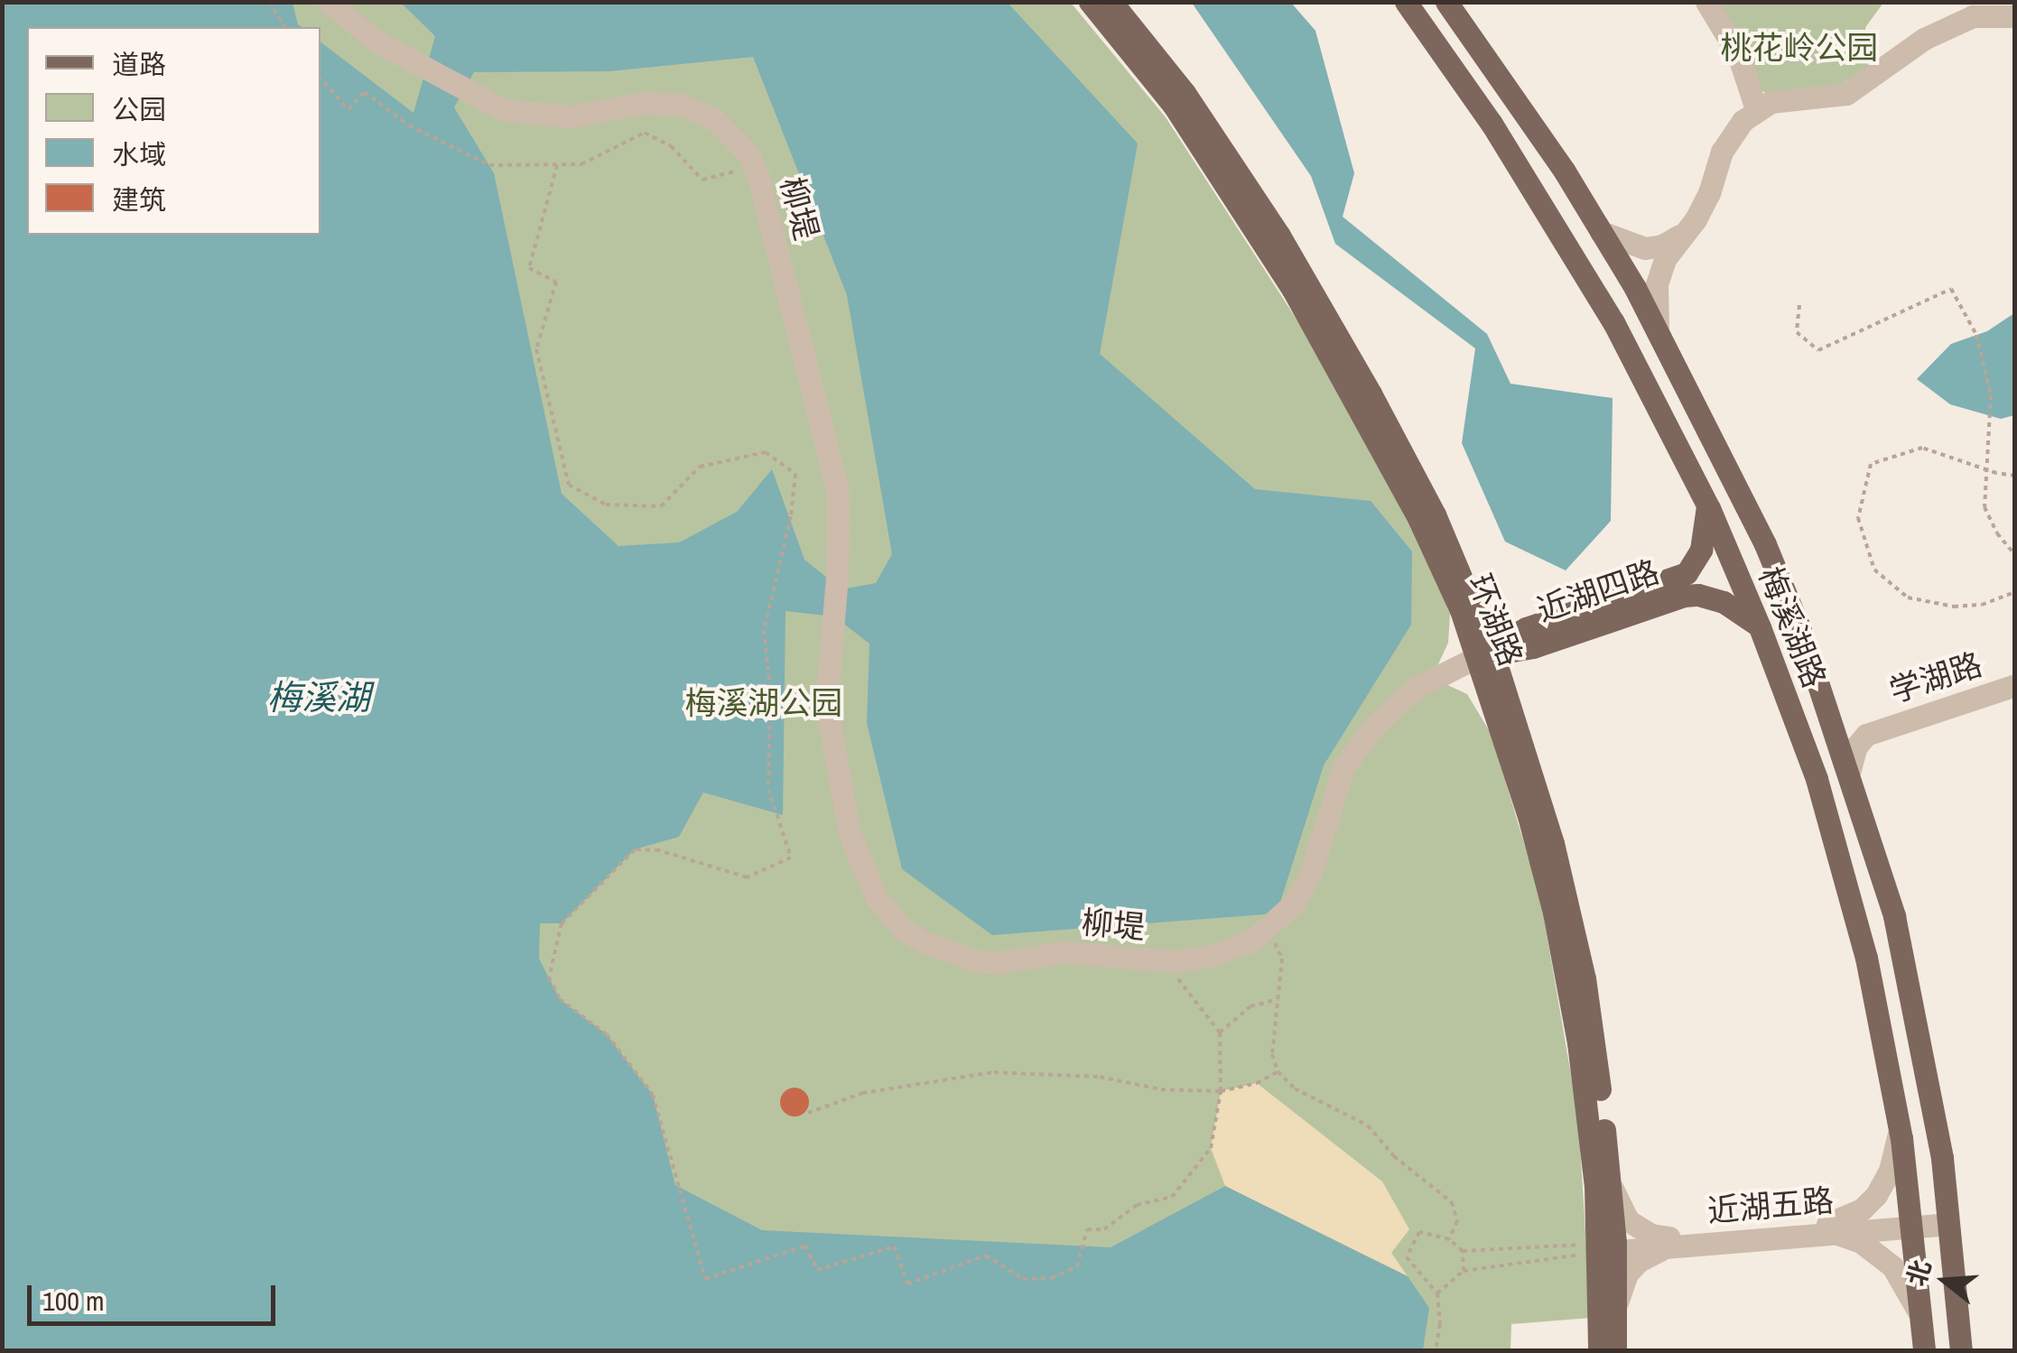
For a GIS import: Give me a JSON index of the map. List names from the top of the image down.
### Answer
{
  "streets": {
    "main road": ["近湖四路", "环湖路", "梅溪湖路"],
    "street": ["柳堤", "学湖路", "近湖五路"]
  },
  "crossings": [
    ["柳堤", "近湖四路"],
    ["柳堤", "环湖路"],
    ["近湖四路", "环湖路"],
    ["近湖四路", "梅溪湖路"],
    ["环湖路", "近湖五路"],
    ["梅溪湖路", "近湖五路"]
  ],
  "water": ["梅溪湖"],
  "parks": ["桃花岭公园", "梅溪湖公园"],
  "legend": [
    "道路",
    "公园",
    "水域",
    "建筑"
  ],
  "scale_bar": "100 m",
  "north": "left"
}
